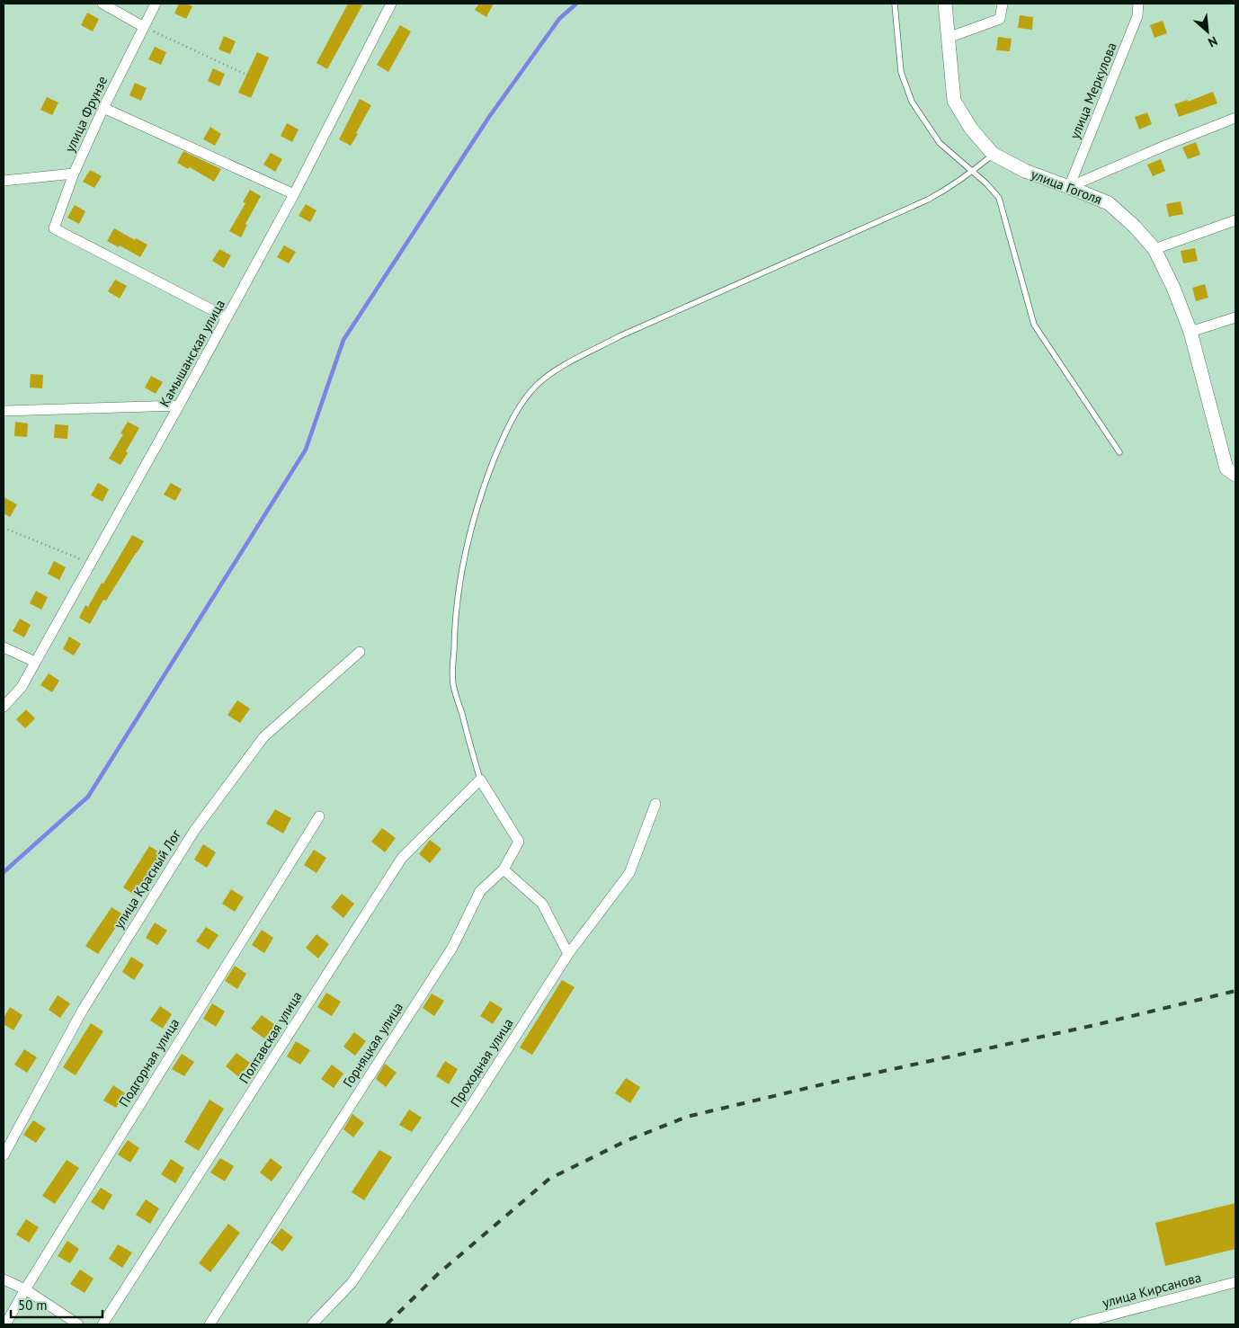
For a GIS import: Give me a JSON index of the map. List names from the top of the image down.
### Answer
{
  "streets": {
    "street": [
      "улица Меркулова",
      "улица Фрунзе",
      "улица Гоголя",
      "Камышанская улица",
      "улица Красный Лог",
      "Полтавская улица",
      "Горняцкая улица",
      "Подгорная улица",
      "Проходная улица",
      "улица Кирсанова"
    ]
  },
  "crossings": [
    ["улица Меркулова", "улица Гоголя"],
    ["Полтавская улица", "Горняцкая улица"]
  ],
  "scale_bar": "50 m",
  "north": "bottom right"
}
